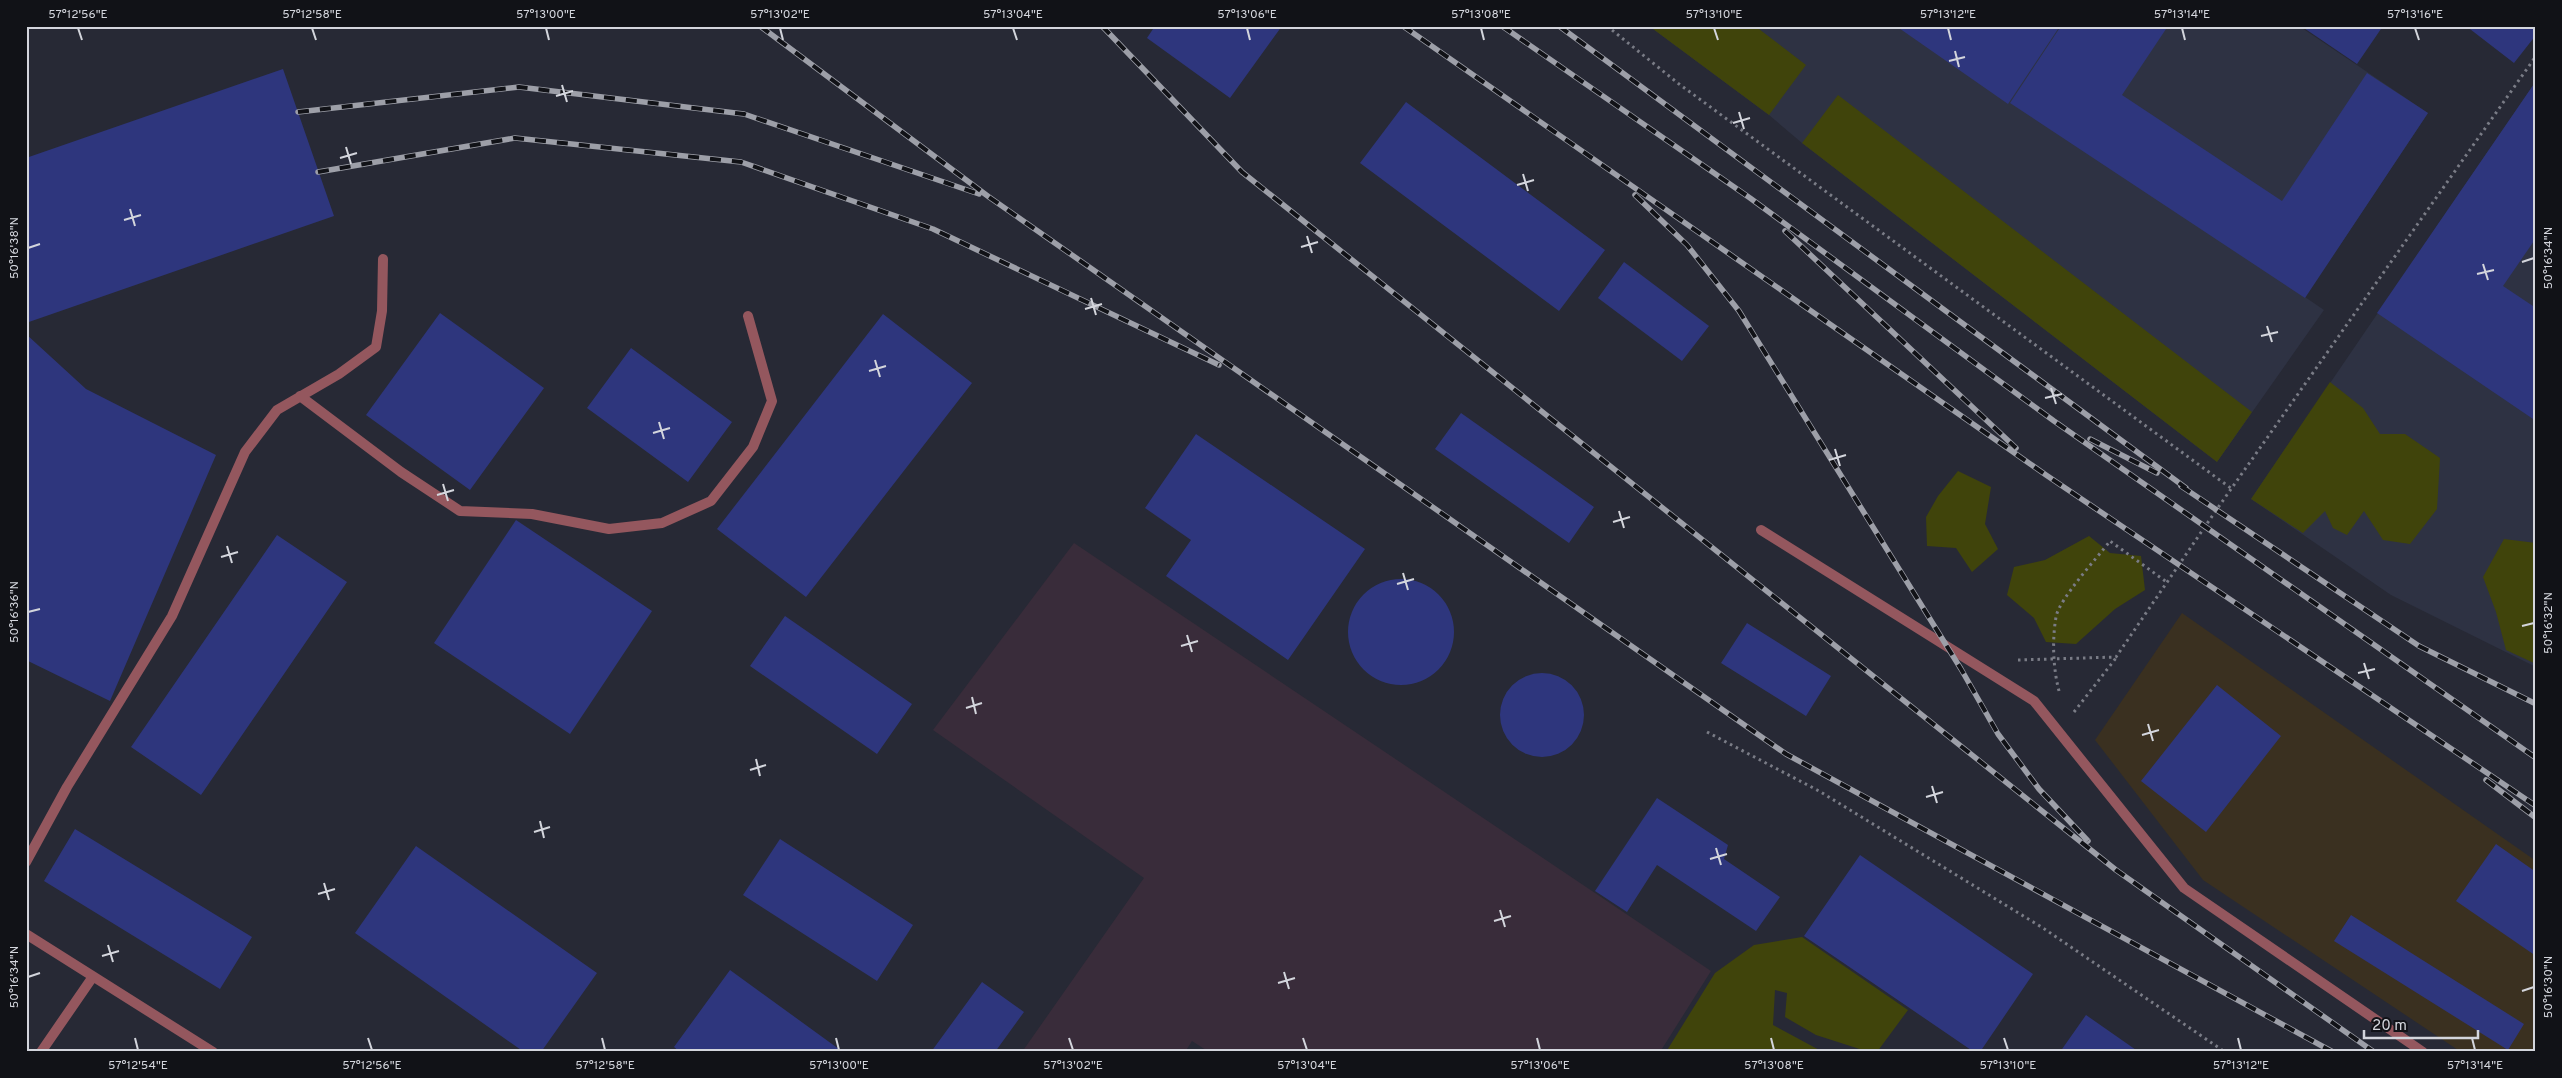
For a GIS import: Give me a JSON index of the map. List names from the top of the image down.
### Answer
{
  "scale_bar": "20 m",
  "coordinates": [
    "57°12'56\"E",
    "57°12'58\"E",
    "57°13'00\"E",
    "57°13'02\"E",
    "57°13'04\"E",
    "57°13'06\"E",
    "57°13'08\"E",
    "57°13'10\"E",
    "57°13'12\"E",
    "57°13'14\"E",
    "57°13'16\"E",
    "50°16'38\"N",
    "50°16'34\"N",
    "50°16'36\"N",
    "50°16'32\"N",
    "50°16'30\"N",
    "57°12'54\"E"
  ]
}
